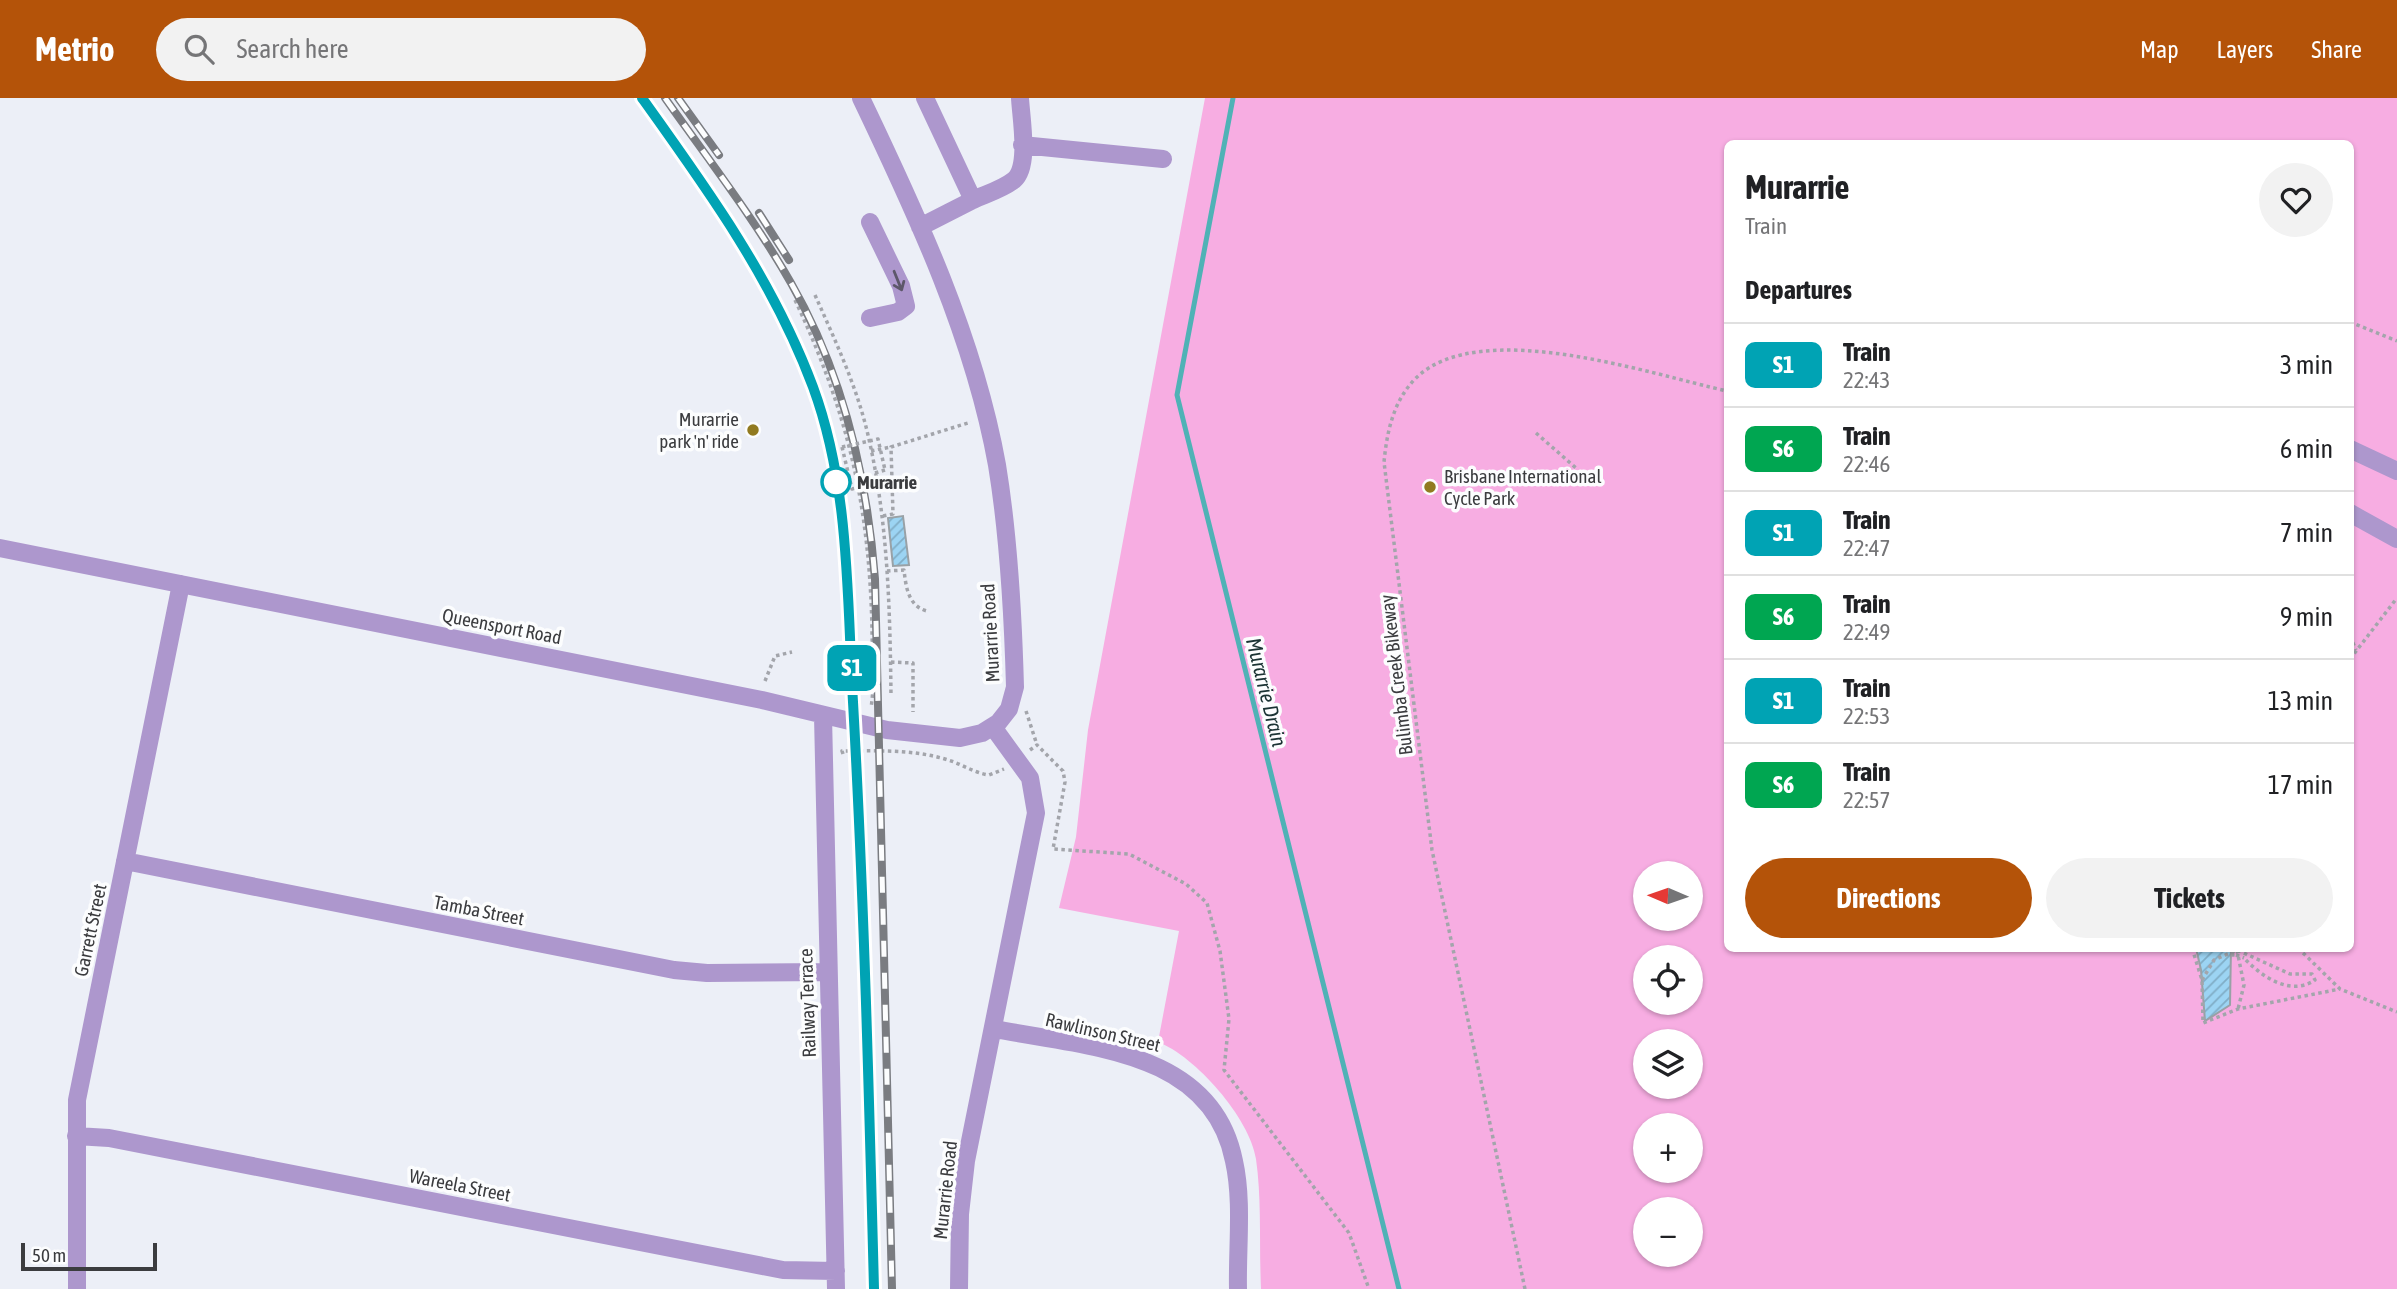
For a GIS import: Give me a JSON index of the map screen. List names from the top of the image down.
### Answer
{
  "streets": {
    "street": [
      "Queensport Road",
      "Murarrie Road",
      "Tamba Street",
      "Garrett Street",
      "Railway Terrace",
      "Rawlinson Street",
      "Wareela Street"
    ],
    "path": ["Bulimba Creek Bikeway"]
  },
  "crossings": [
    ["Queensport Road", "Murarrie Road"],
    ["Queensport Road", "Garrett Street"],
    ["Queensport Road", "Railway Terrace"],
    ["Murarrie Road", "Rawlinson Street"],
    ["Tamba Street", "Garrett Street"],
    ["Tamba Street", "Railway Terrace"],
    ["Garrett Street", "Wareela Street"],
    ["Railway Terrace", "Wareela Street"]
  ],
  "water": ["Murarrie Drain"],
  "places": ["Murarrie park 'n' ride", "Murarrie", "Brisbane International Cycle Park"],
  "scale_bar": "50 m",
  "north": "left",
  "page": {
    "header": "Metrio",
    "search": "Search here",
    "nav": ["Map", "Layers", "Share"],
    "on_map": "S1",
    "heading": [
      ["Murarrie", "Train"],
      "Departures"
    ],
    "list": [
      {
        "mark": "S1",
        "name": "Train",
        "note": "22:43",
        "value": "3 min"
      },
      {
        "mark": "S6",
        "name": "Train",
        "note": "22:46",
        "value": "6 min"
      },
      {
        "mark": "S1",
        "name": "Train",
        "note": "22:47",
        "value": "7 min"
      },
      {
        "mark": "S6",
        "name": "Train",
        "note": "22:49",
        "value": "9 min"
      },
      {
        "mark": "S1",
        "name": "Train",
        "note": "22:53",
        "value": "13 min"
      },
      {
        "mark": "S6",
        "name": "Train",
        "note": "22:57",
        "value": "17 min"
      }
    ],
    "buttons": ["Directions", "Tickets"],
    "map_buttons": ["+", "−"],
    "scale": "50 m"
  }
}
